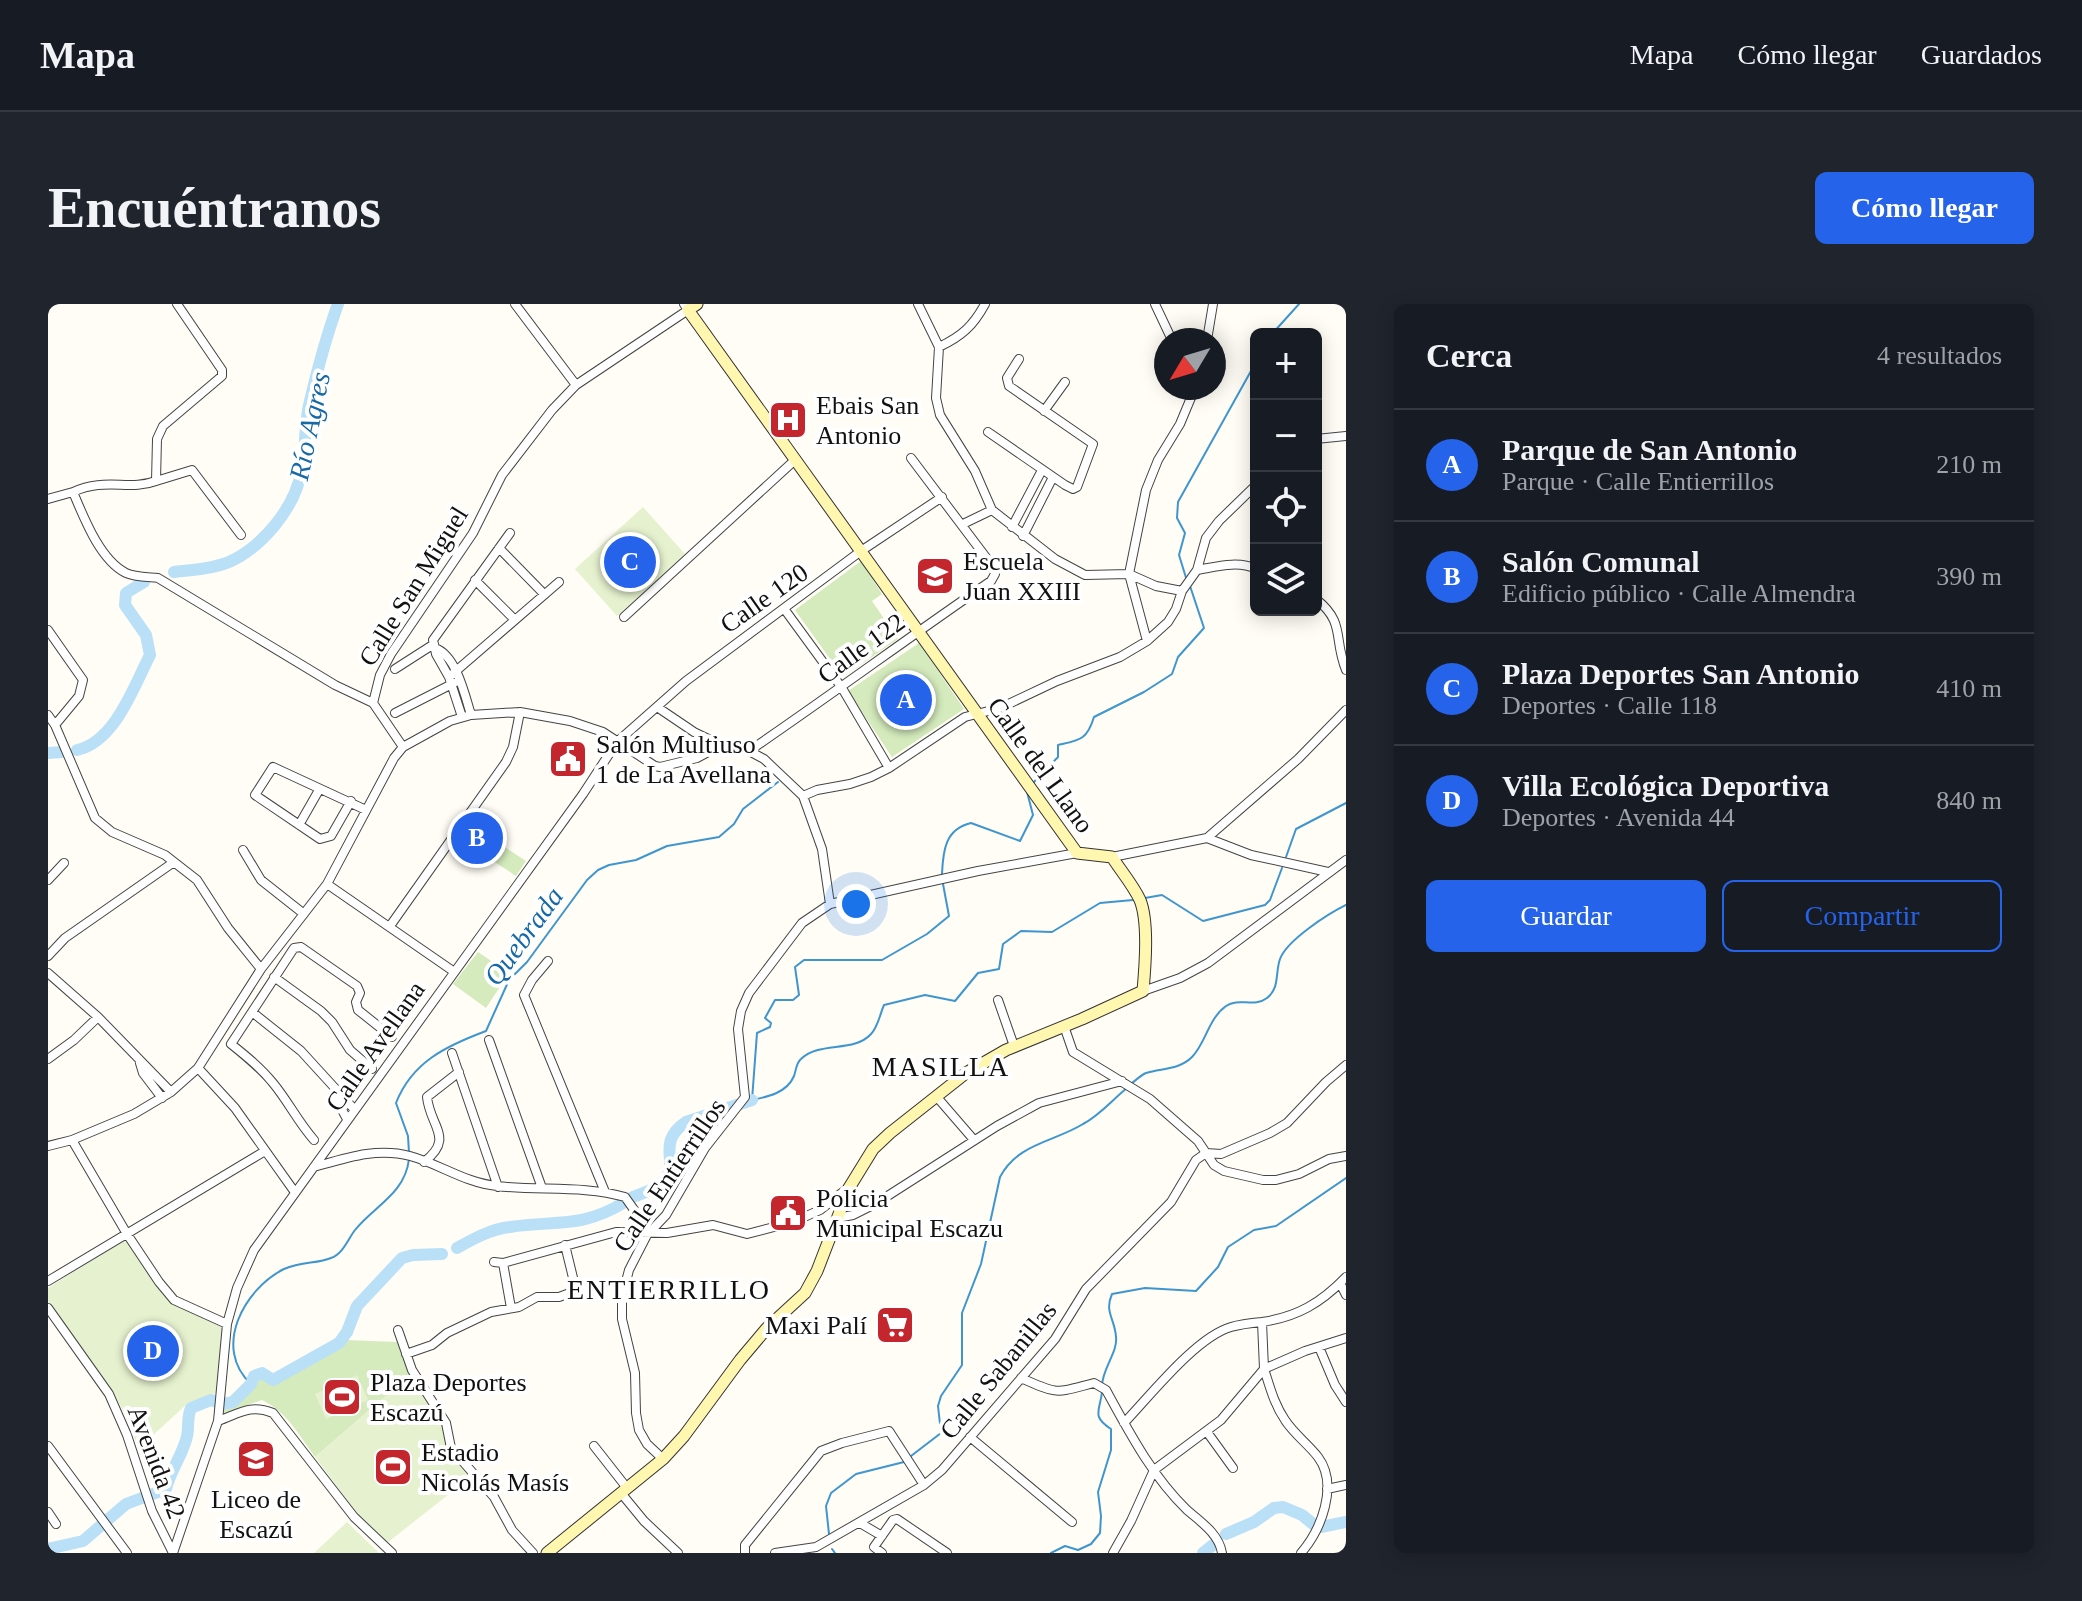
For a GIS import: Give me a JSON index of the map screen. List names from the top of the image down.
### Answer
{
  "streets": {
    "main road": ["Calle del Llano"],
    "street": [
      "Calle San Miguel",
      "Calle 120",
      "Calle 122",
      "Calle Avellana",
      "Calle Entierrillos",
      "Calle Sabanillas",
      "Avenida 42"
    ]
  },
  "crossings": [
    ["Calle San Miguel", "Calle del Llano"],
    ["Calle 120", "Calle del Llano"],
    ["Calle 120", "Calle Avellana"],
    ["Calle 122", "Calle del Llano"],
    ["Calle Avellana", "Avenida 42"]
  ],
  "districts": ["MASILLA", "ENTIERRILLO"],
  "water": ["Río Agres", "Quebrada"],
  "places": {
    "hospital": ["Ebais San Antonio"],
    "school or university": ["Escuela Juan XXIII", "Liceo de Escazú"],
    "public building": ["Salón Multiuso 1 de La Avellana", "Policia Municipal Escazu"],
    "supermarket": ["Maxi Palí"],
    "sports": ["Plaza Deportes Escazú", "Estadio Nicolás Masís"]
  },
  "north": "bottom left",
  "page": {
    "header": "Mapa",
    "nav": ["Mapa", "Cómo llegar", "Guardados"],
    "buttons": [
      "Cómo llegar",
      ["Guardar", "Compartir"]
    ],
    "title": "Encuéntranos",
    "heading": ["Cerca", "4 resultados"],
    "map_buttons": ["+", "−"],
    "list": [
      {
        "mark": "A",
        "name": "Parque de San Antonio",
        "note": "Parque · Calle Entierrillos",
        "value": "210 m"
      },
      {
        "mark": "B",
        "name": "Salón Comunal",
        "note": "Edificio público · Calle Almendra",
        "value": "390 m"
      },
      {
        "mark": "C",
        "name": "Plaza Deportes San Antonio",
        "note": "Deportes · Calle 118",
        "value": "410 m"
      },
      {
        "mark": "D",
        "name": "Villa Ecológica Deportiva",
        "note": "Deportes · Avenida 44",
        "value": "840 m"
      }
    ],
    "pins": [
      "C",
      "A",
      "B",
      "D"
    ]
  }
}
